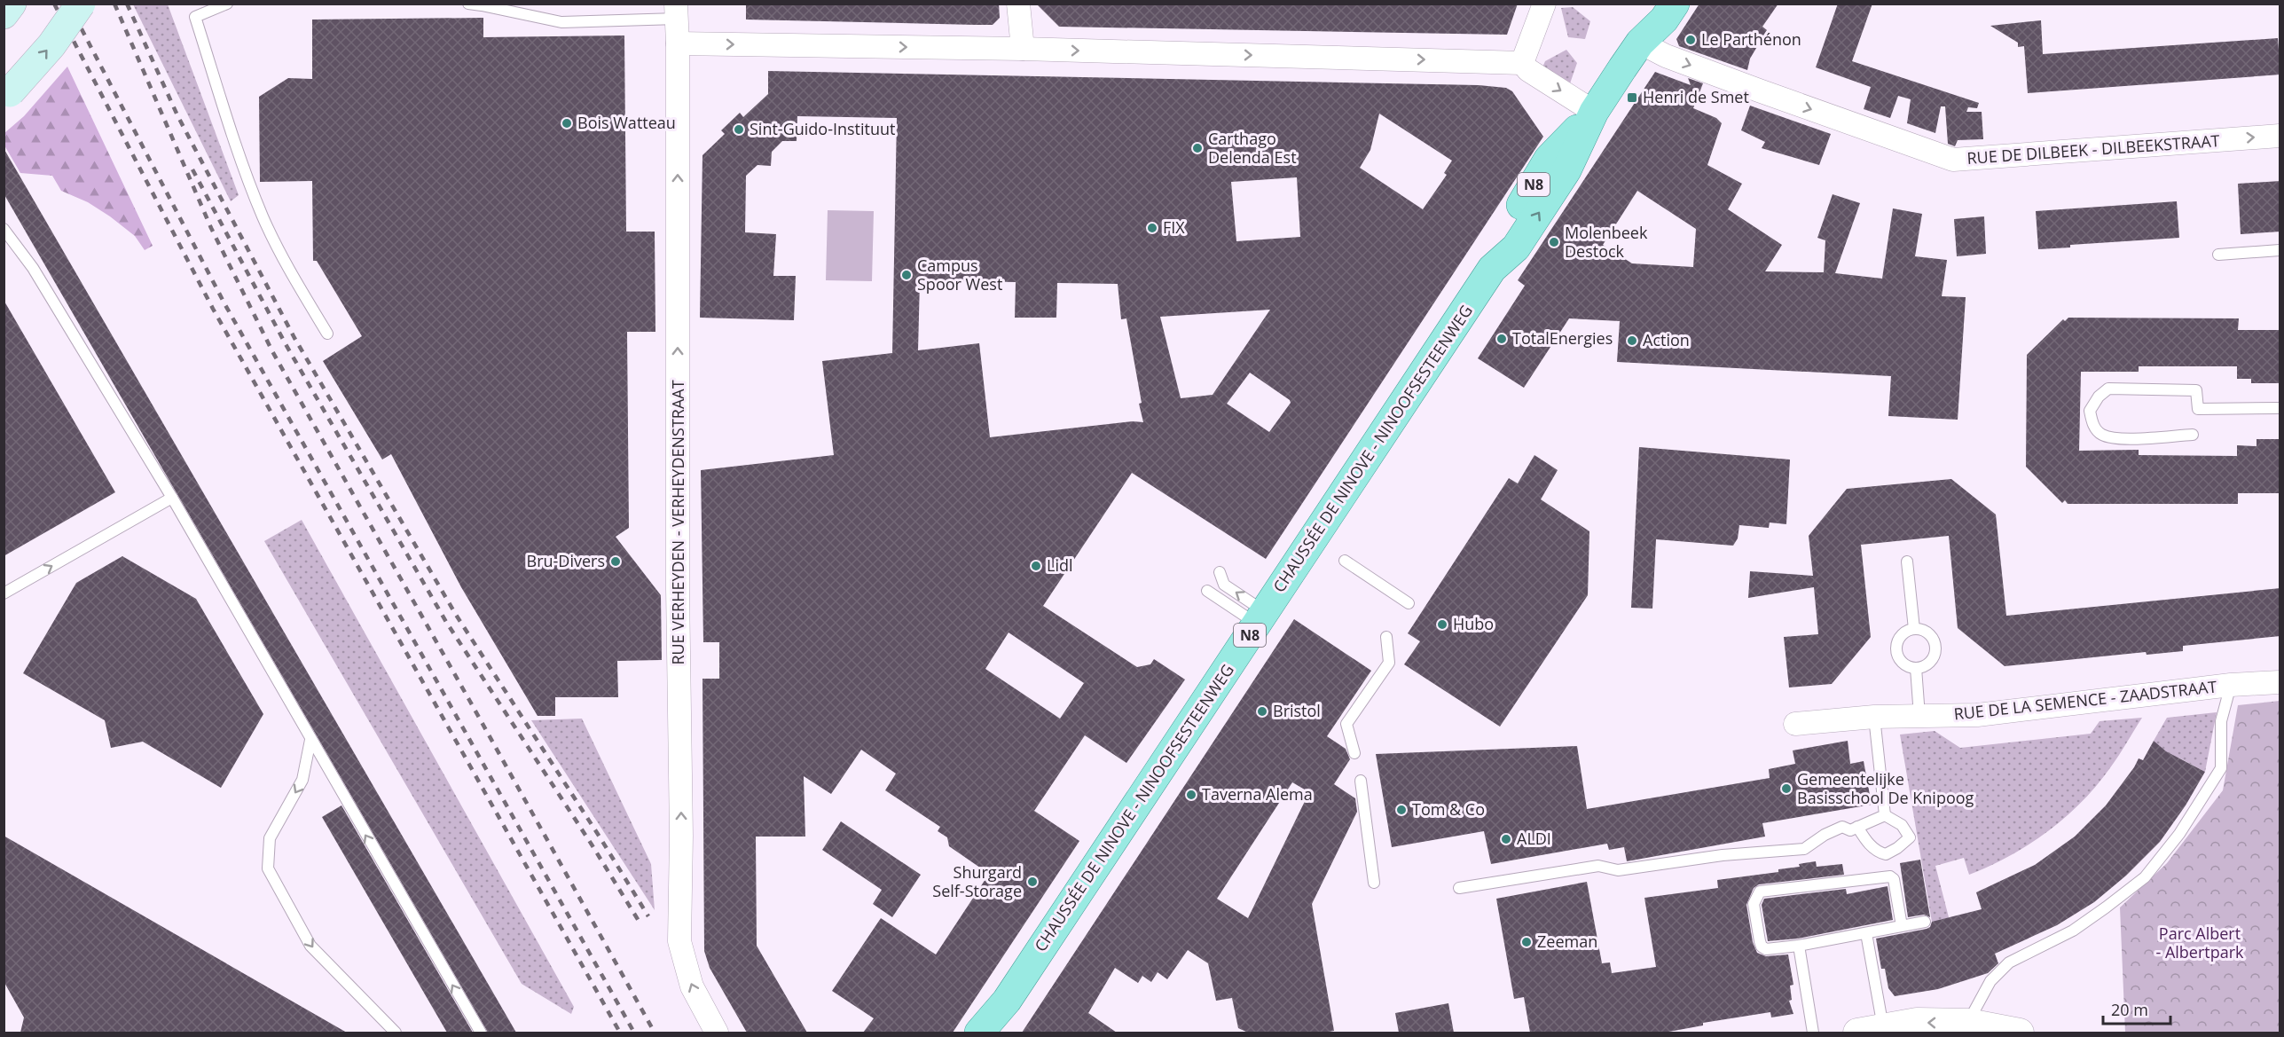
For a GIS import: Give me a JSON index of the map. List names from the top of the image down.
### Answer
{
  "streets": {
    "main road": ["N8", "CHAUSSÉE DE NINOVE - NINOOFSESTEENWEG"],
    "street": ["RUE DE DILBEEK - DILBEEKSTRAAT", "RUE VERHEYDEN - VERHEYDENSTRAAT", "RUE DE LA SEMENCE - ZAADSTRAAT"]
  },
  "crossings": [
    ["RUE DE DILBEEK - DILBEEKSTRAAT", "N8"],
    ["N8", "CHAUSSÉE DE NINOVE - NINOOFSESTEENWEG"]
  ],
  "one_way": ["RUE DE DILBEEK - DILBEEKSTRAAT", "RUE VERHEYDEN - VERHEYDENSTRAAT"],
  "parks": ["Parc Albert - Albertpark"],
  "places": {
    "other": [
      "Le Parthénon",
      "Bois Watteau",
      "Sint-Guido-Instituut",
      "Carthago Delenda Est",
      "FIX",
      "Molenbeek Destock",
      "Campus Spoor West",
      "TotalEnergies",
      "Action",
      "Bru-Divers",
      "Lidl",
      "Hubo",
      "Bristol",
      "Gemeentelijke Basisschool De Knipoog",
      "Taverna Alema",
      "Tom & Co",
      "ALDI",
      "Shurgard Self-Storage",
      "Zeeman"
    ],
    "transit": ["Henri de Smet"]
  },
  "scale_bar": "20 m"
}
